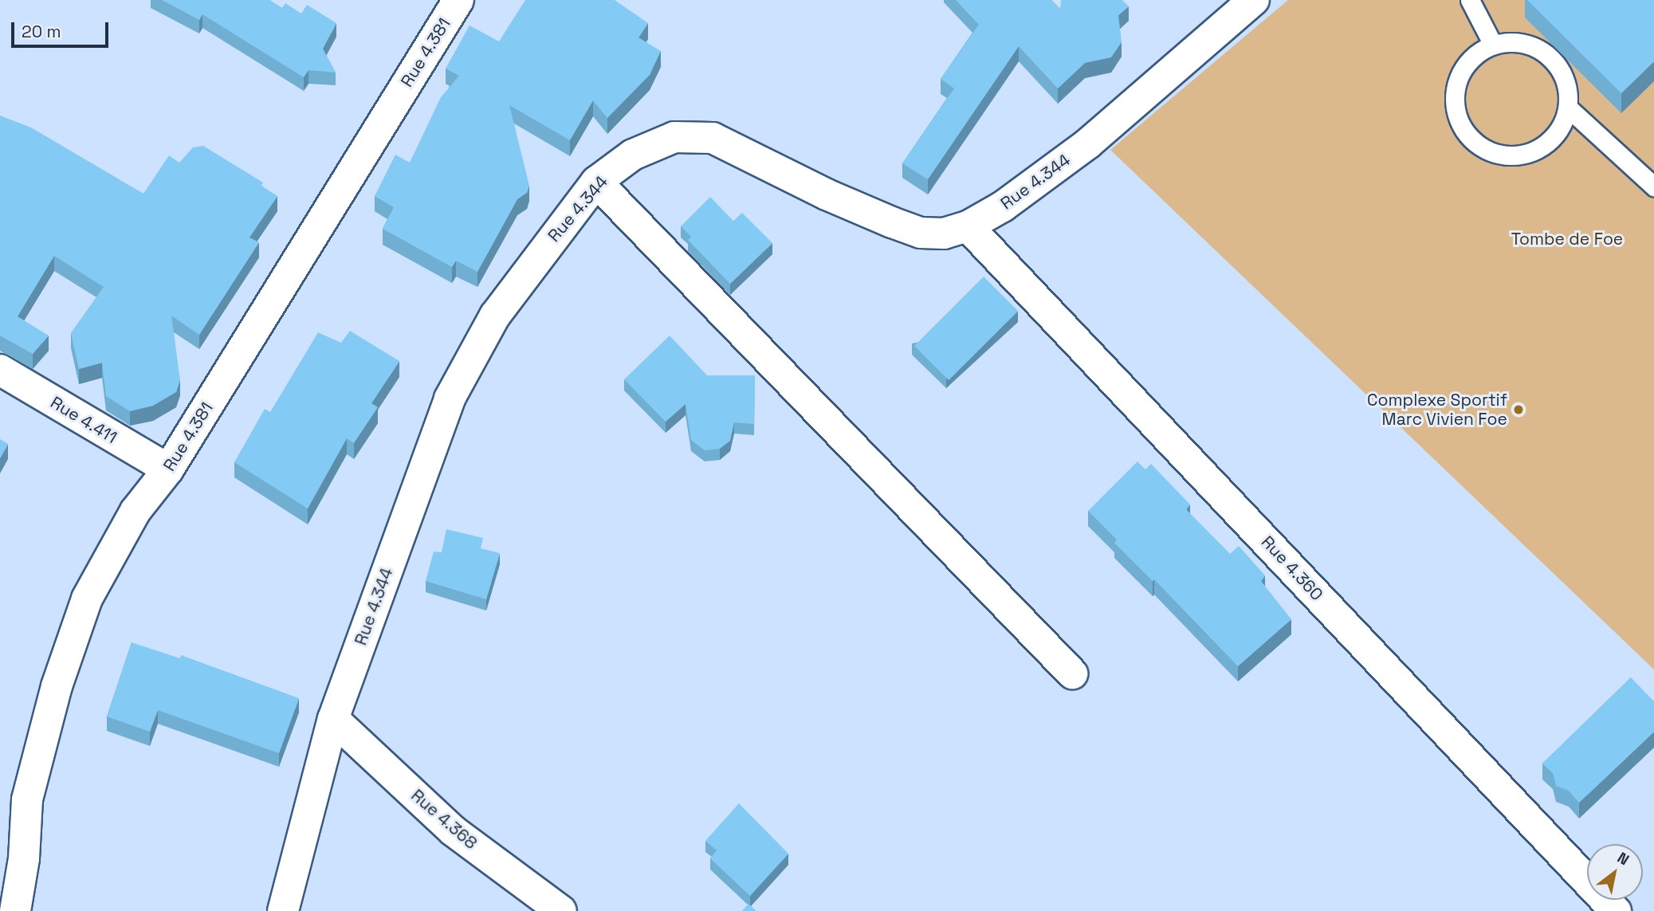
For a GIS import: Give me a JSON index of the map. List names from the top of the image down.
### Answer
{
  "streets": {
    "street": [
      "Rue 4.381",
      "Rue 4.344",
      "Rue 4.411",
      "Rue 4.360",
      "Rue 4.368"
    ]
  },
  "crossings": [
    ["Rue 4.381", "Rue 4.411"],
    ["Rue 4.344", "Rue 4.360"],
    ["Rue 4.344", "Rue 4.368"]
  ],
  "parks": ["Tombe de Foe"],
  "places": ["Complexe Sportif Marc Vivien Foe"],
  "scale_bar": "20 m",
  "north": "top right"
}
